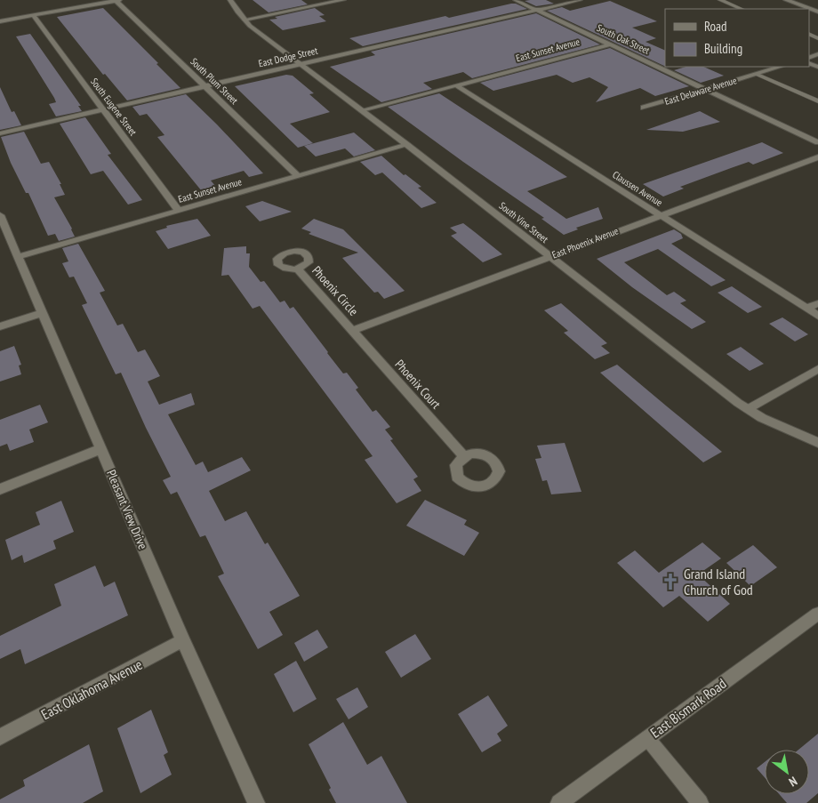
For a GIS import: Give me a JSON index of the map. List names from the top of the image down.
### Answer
{
  "streets": {
    "street": [
      "South Oak Street",
      "East Sunset Avenue",
      "East Dodge Street",
      "South Plum Street",
      "East Delaware Avenue",
      "South Eugene Street",
      "Claussen Avenue",
      "South Vine Street",
      "East Phoenix Avenue",
      "Phoenix Circle",
      "Phoenix Court",
      "Pleasant View Drive",
      "East Oklahoma Avenue",
      "East Bismark Road"
    ]
  },
  "crossings": [
    ["South Oak Street", "East Sunset Avenue"],
    ["South Oak Street", "East Dodge Street"],
    ["South Oak Street", "East Delaware Avenue"],
    ["East Sunset Avenue", "South Plum Street"],
    ["East Sunset Avenue", "South Eugene Street"],
    ["East Sunset Avenue", "Claussen Avenue"],
    ["East Sunset Avenue", "South Vine Street"],
    ["East Sunset Avenue", "Pleasant View Drive"],
    ["East Dodge Street", "South Plum Street"],
    ["East Dodge Street", "South Eugene Street"],
    ["East Dodge Street", "South Vine Street"],
    ["Claussen Avenue", "East Phoenix Avenue"],
    ["South Vine Street", "East Phoenix Avenue"],
    ["East Phoenix Avenue", "Phoenix Circle"],
    ["East Phoenix Avenue", "Phoenix Court"],
    ["Phoenix Circle", "Phoenix Court"],
    ["Pleasant View Drive", "East Oklahoma Avenue"]
  ],
  "places": {
    "church": ["Grand Island Church of God"]
  },
  "legend": ["Road", "Building"],
  "north": "bottom right"
}
